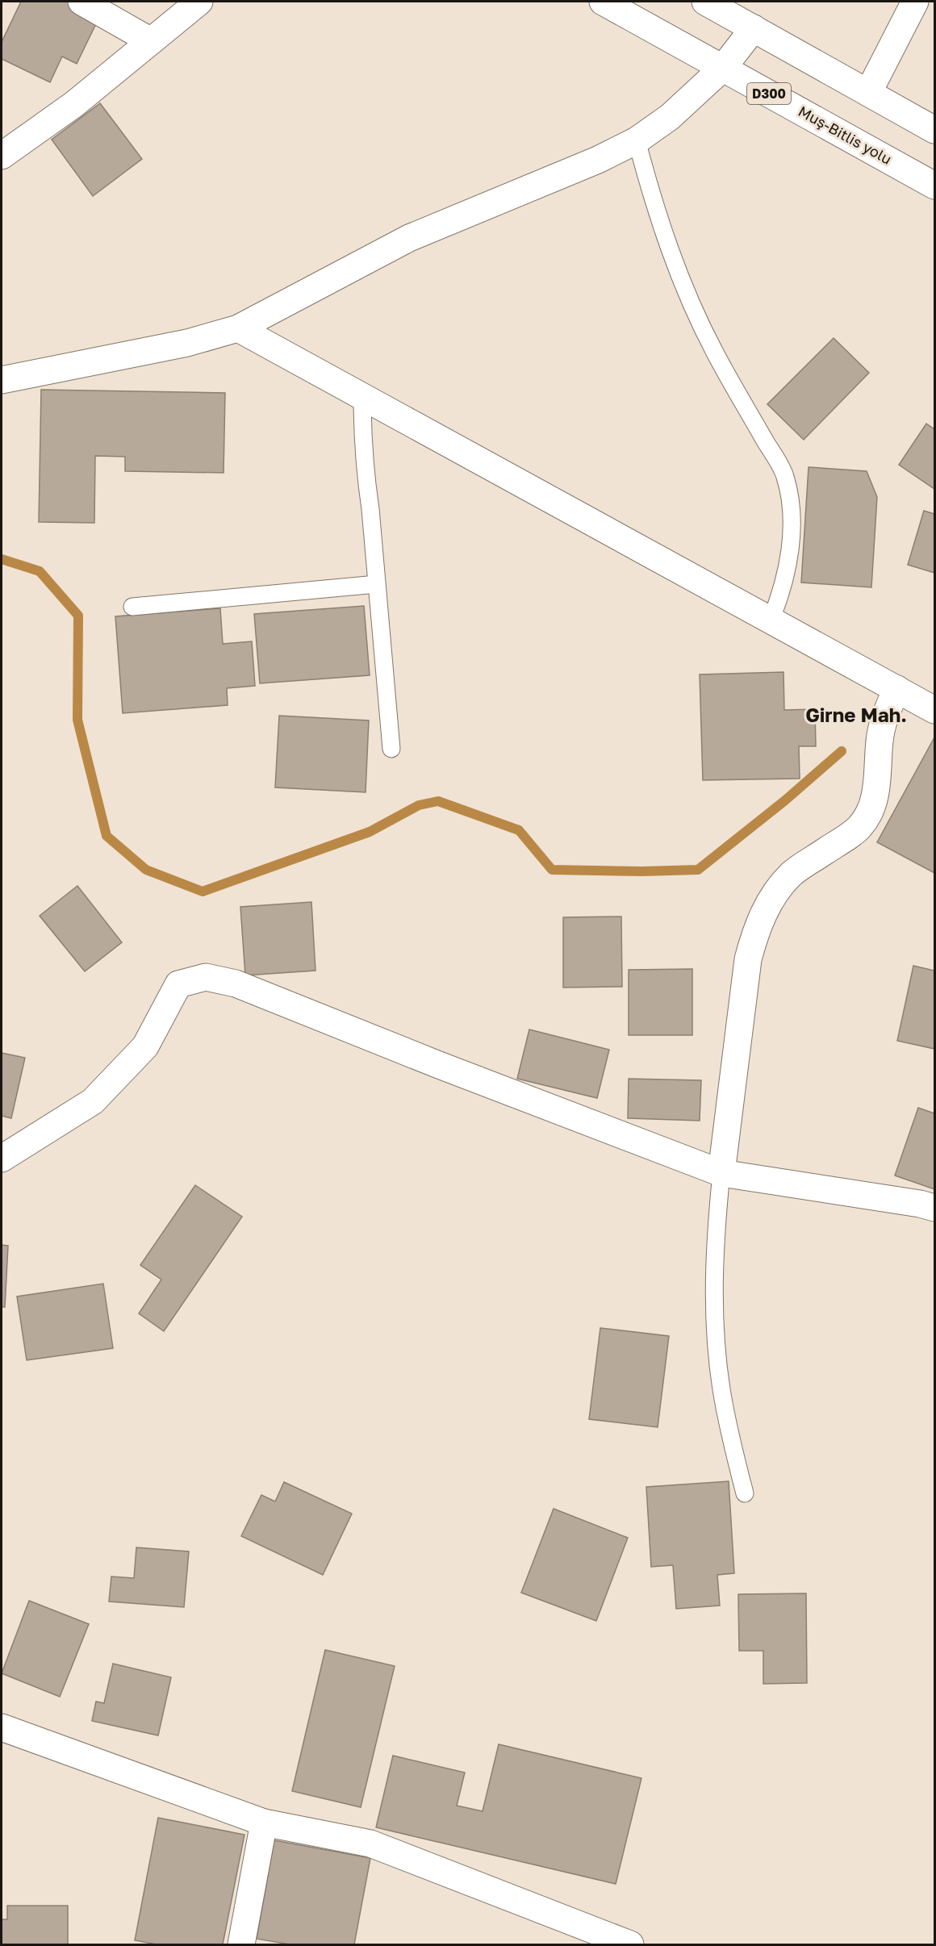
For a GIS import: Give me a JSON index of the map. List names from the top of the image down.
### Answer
{
  "streets": {
    "main road": ["D300", "Muş-Bitlis yolu"]
  },
  "districts": ["Girne Mah."]
}
